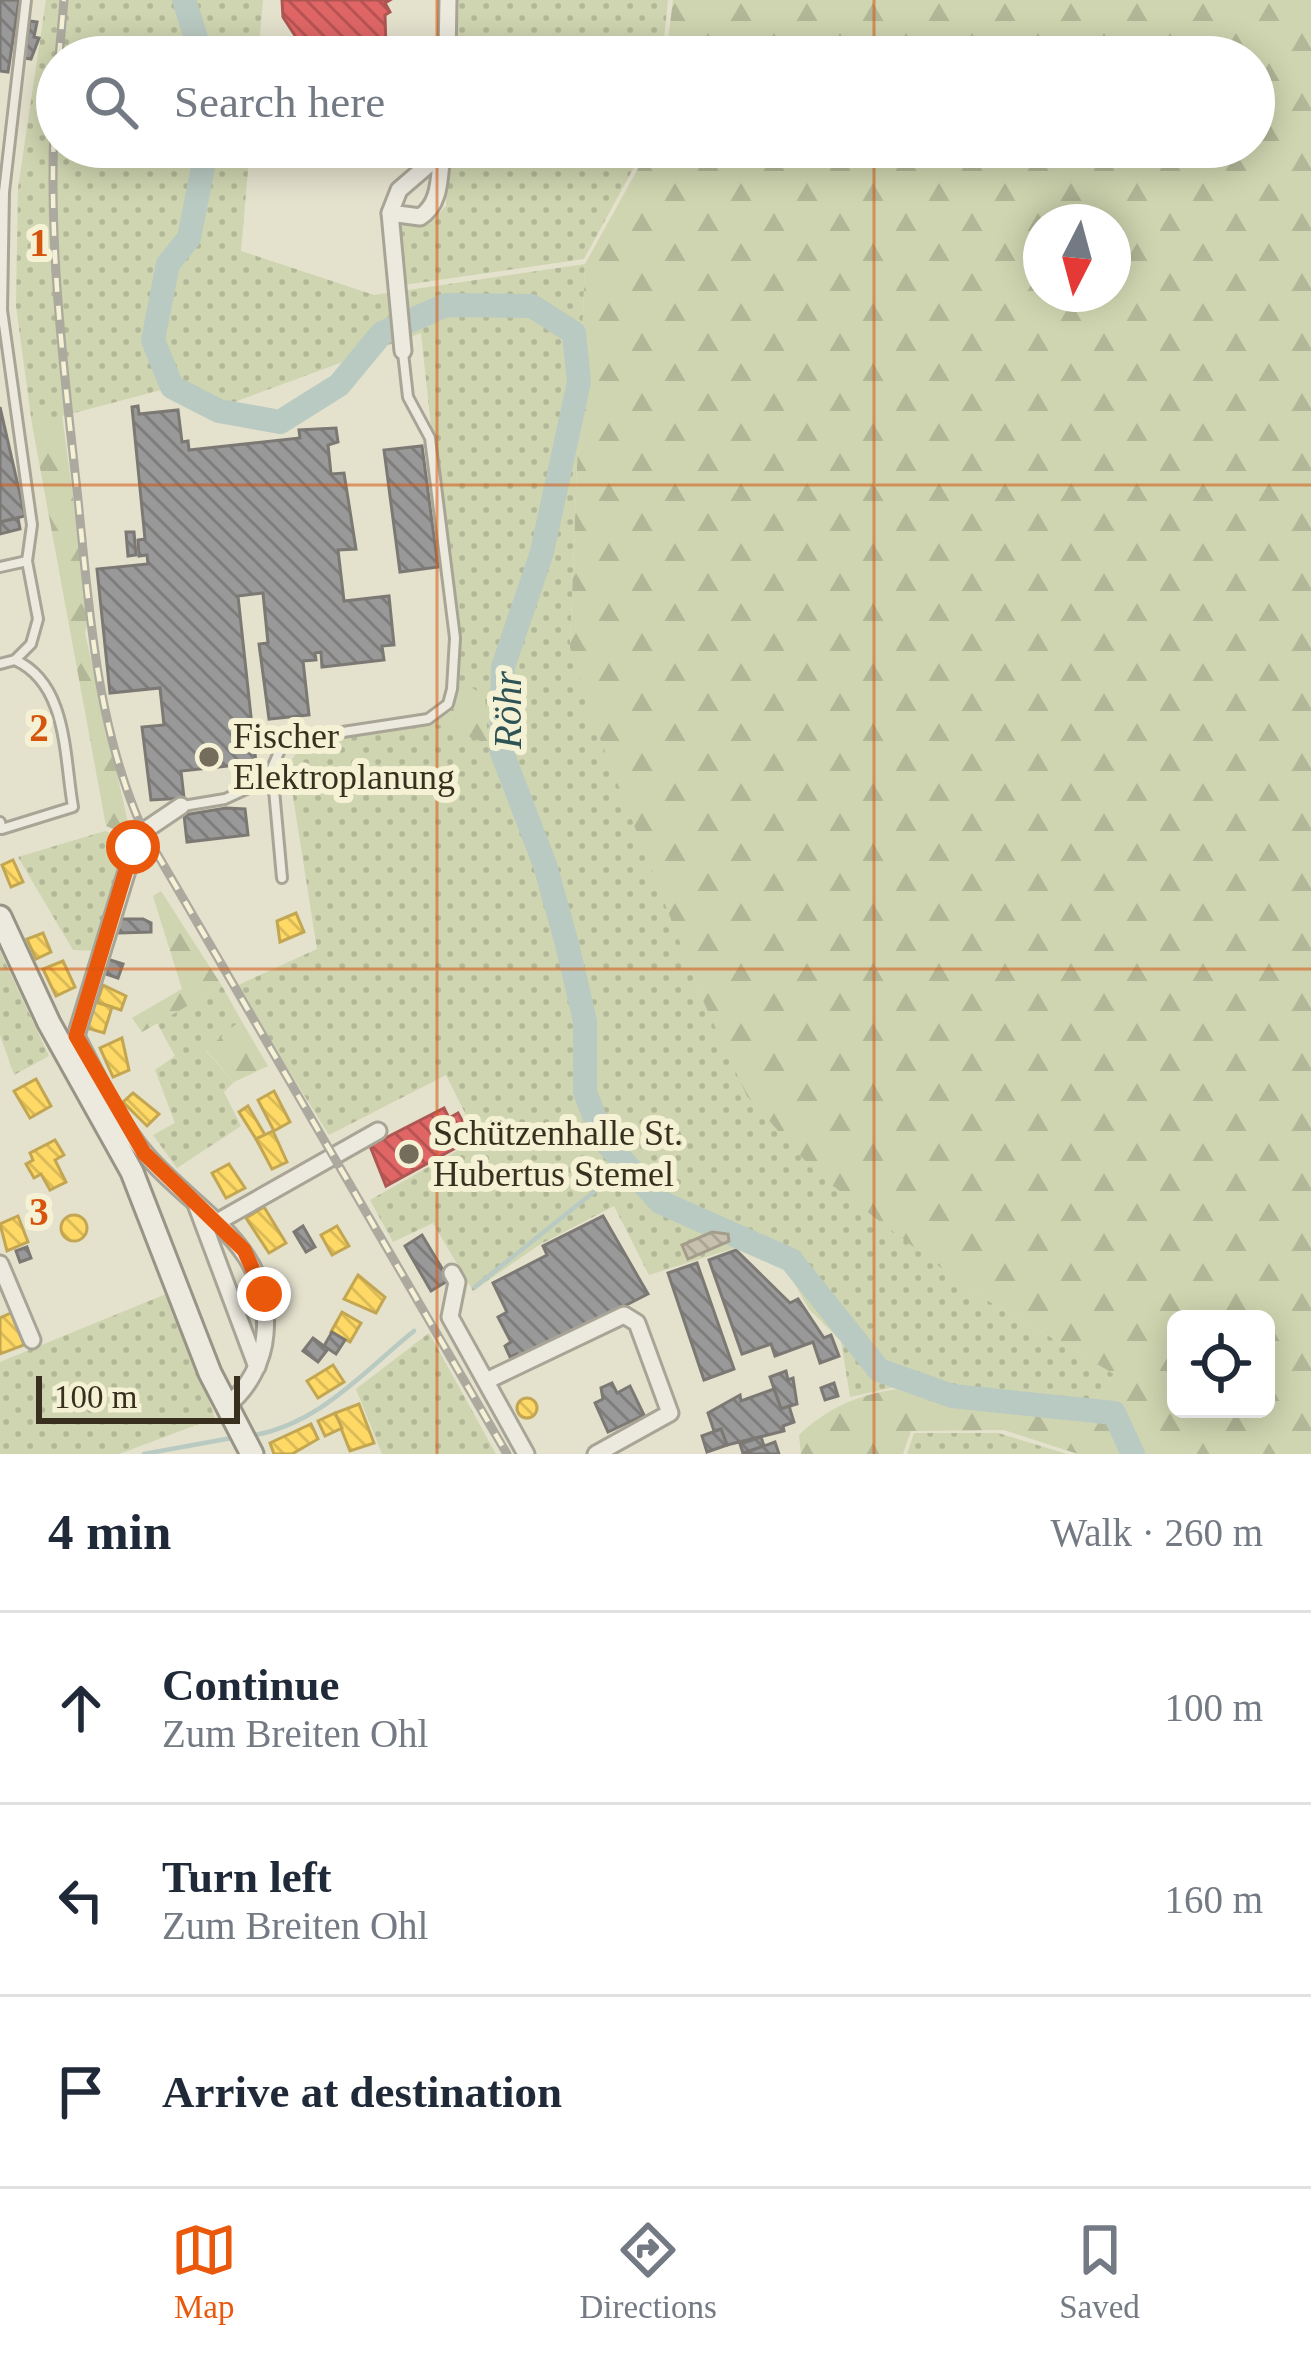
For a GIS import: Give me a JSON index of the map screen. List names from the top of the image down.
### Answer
{
  "water": ["Röhr"],
  "places": ["Fischer Elektroplanung", "Schützenhalle St. Hubertus Stemel"],
  "scale_bar": "100 m",
  "north": "bottom",
  "page": {
    "search": "Search here",
    "scale": "100 m",
    "heading": ["4 min", "Walk · 260 m"],
    "list": [
      ["Continue", "Zum Breiten Ohl", "100 m"],
      ["Turn left", "Zum Breiten Ohl", "160 m"],
      "Arrive at destination"
    ],
    "nav": ["Map", "Directions", "Saved"]
  },
  "grid": {
    "rows": ["1", "2", "3"]
  }
}
